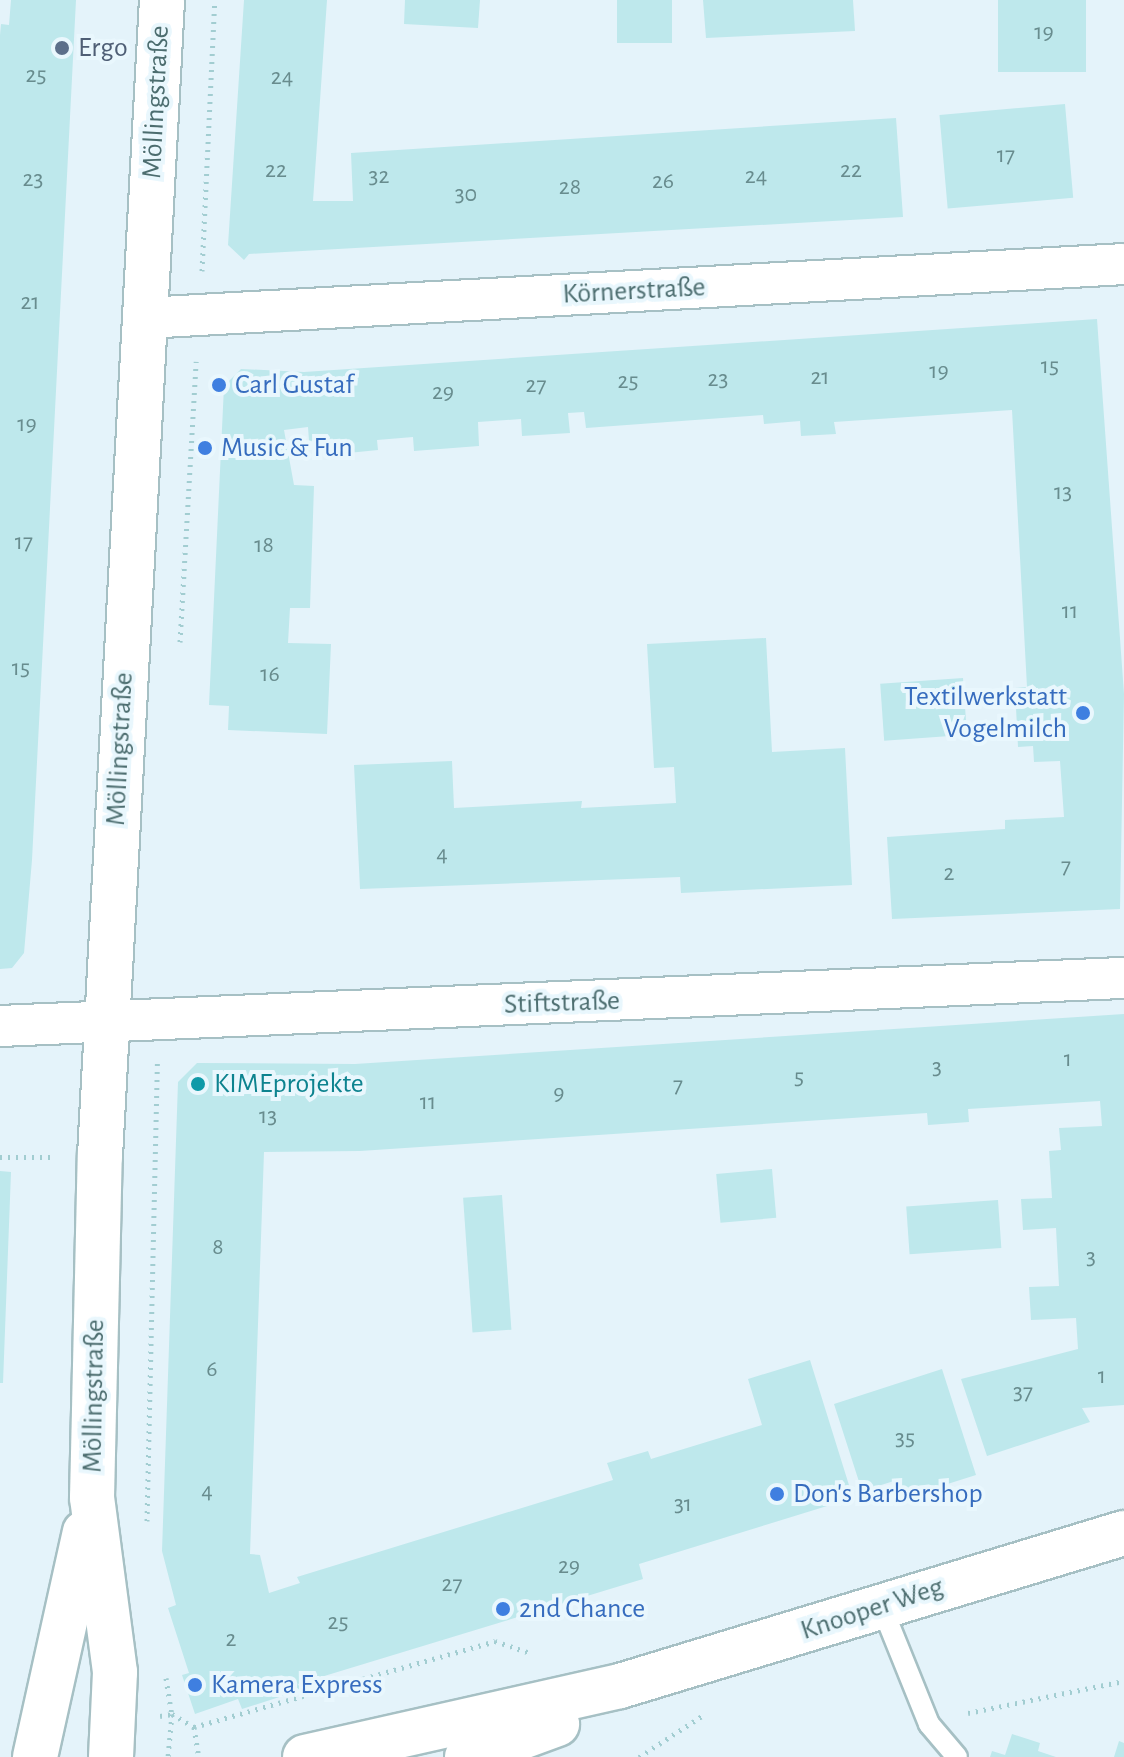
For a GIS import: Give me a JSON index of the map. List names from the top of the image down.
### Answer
{
  "streets": {
    "street": [
      "Möllingstraße",
      "Körnerstraße",
      "Stiftstraße",
      "Knooper Weg"
    ]
  },
  "crossings": [
    ["Möllingstraße", "Körnerstraße"],
    ["Möllingstraße", "Stiftstraße"]
  ],
  "places": [
    "Ergo",
    "Carl Gustaf",
    "Music & Fun",
    "Textilwerkstatt Vogelmilch",
    "KIMEprojekte",
    "Don's Barbershop",
    "2nd Chance",
    "Kamera Express"
  ],
  "house_numbers": [
    "19",
    "25",
    "24",
    "17",
    "22",
    "22",
    "32",
    "24",
    "23",
    "26",
    "28",
    "30",
    "21",
    "15",
    "19",
    "21",
    "23",
    "25",
    "27",
    "29",
    "19",
    "13",
    "17",
    "18",
    "11",
    "15",
    "16",
    "4",
    "7",
    "2",
    "1",
    "3",
    "5",
    "7",
    "9",
    "11",
    "13",
    "8",
    "3",
    "6",
    "1",
    "37",
    "35",
    "4",
    "31",
    "29",
    "27",
    "25",
    "2"
  ]
}
